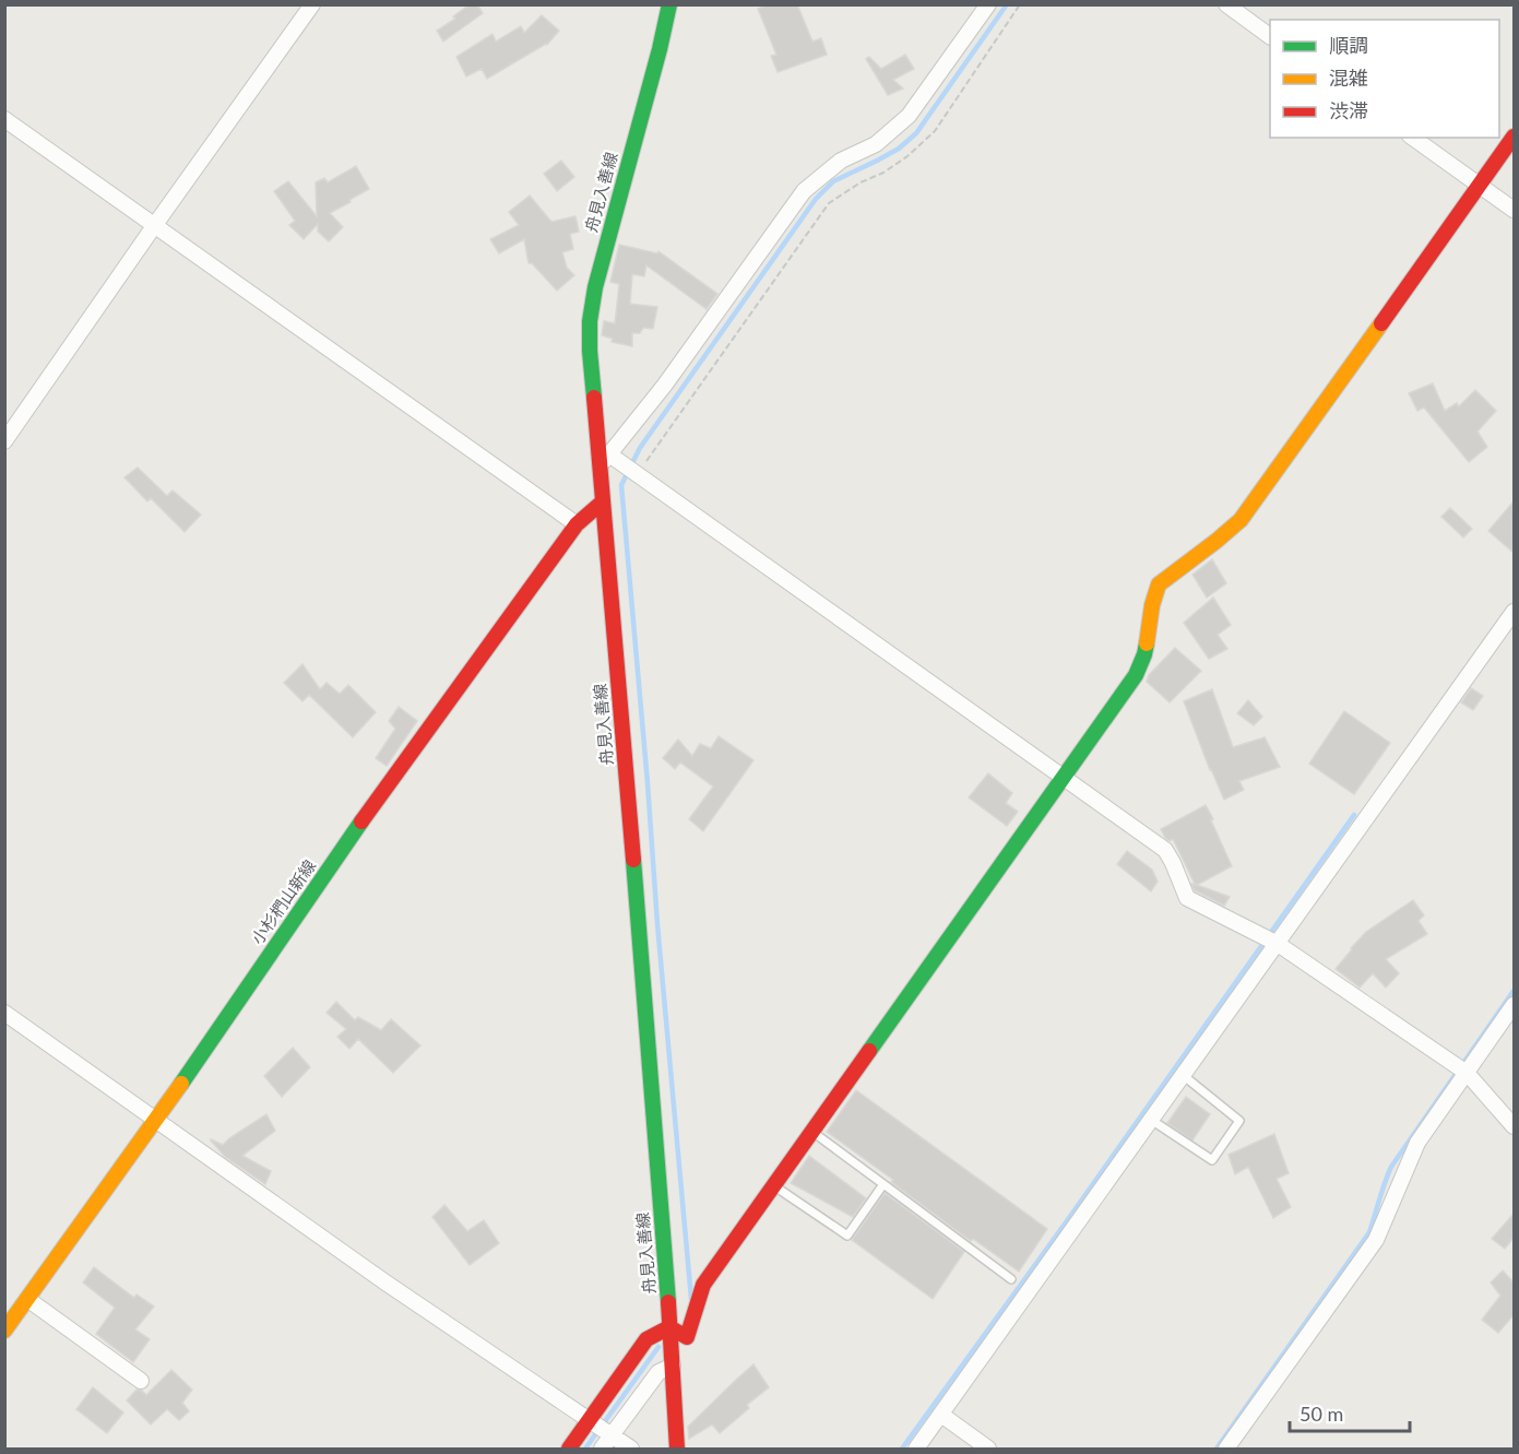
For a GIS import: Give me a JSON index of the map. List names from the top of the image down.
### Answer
{
  "streets": {
    "main road": ["舟見入善線", "小杉椚山新線"]
  },
  "crossings": [
    ["舟見入善線", "小杉椚山新線"]
  ],
  "legend": ["順調", "混雑", "渋滞"],
  "scale_bar": "50 m"
}
